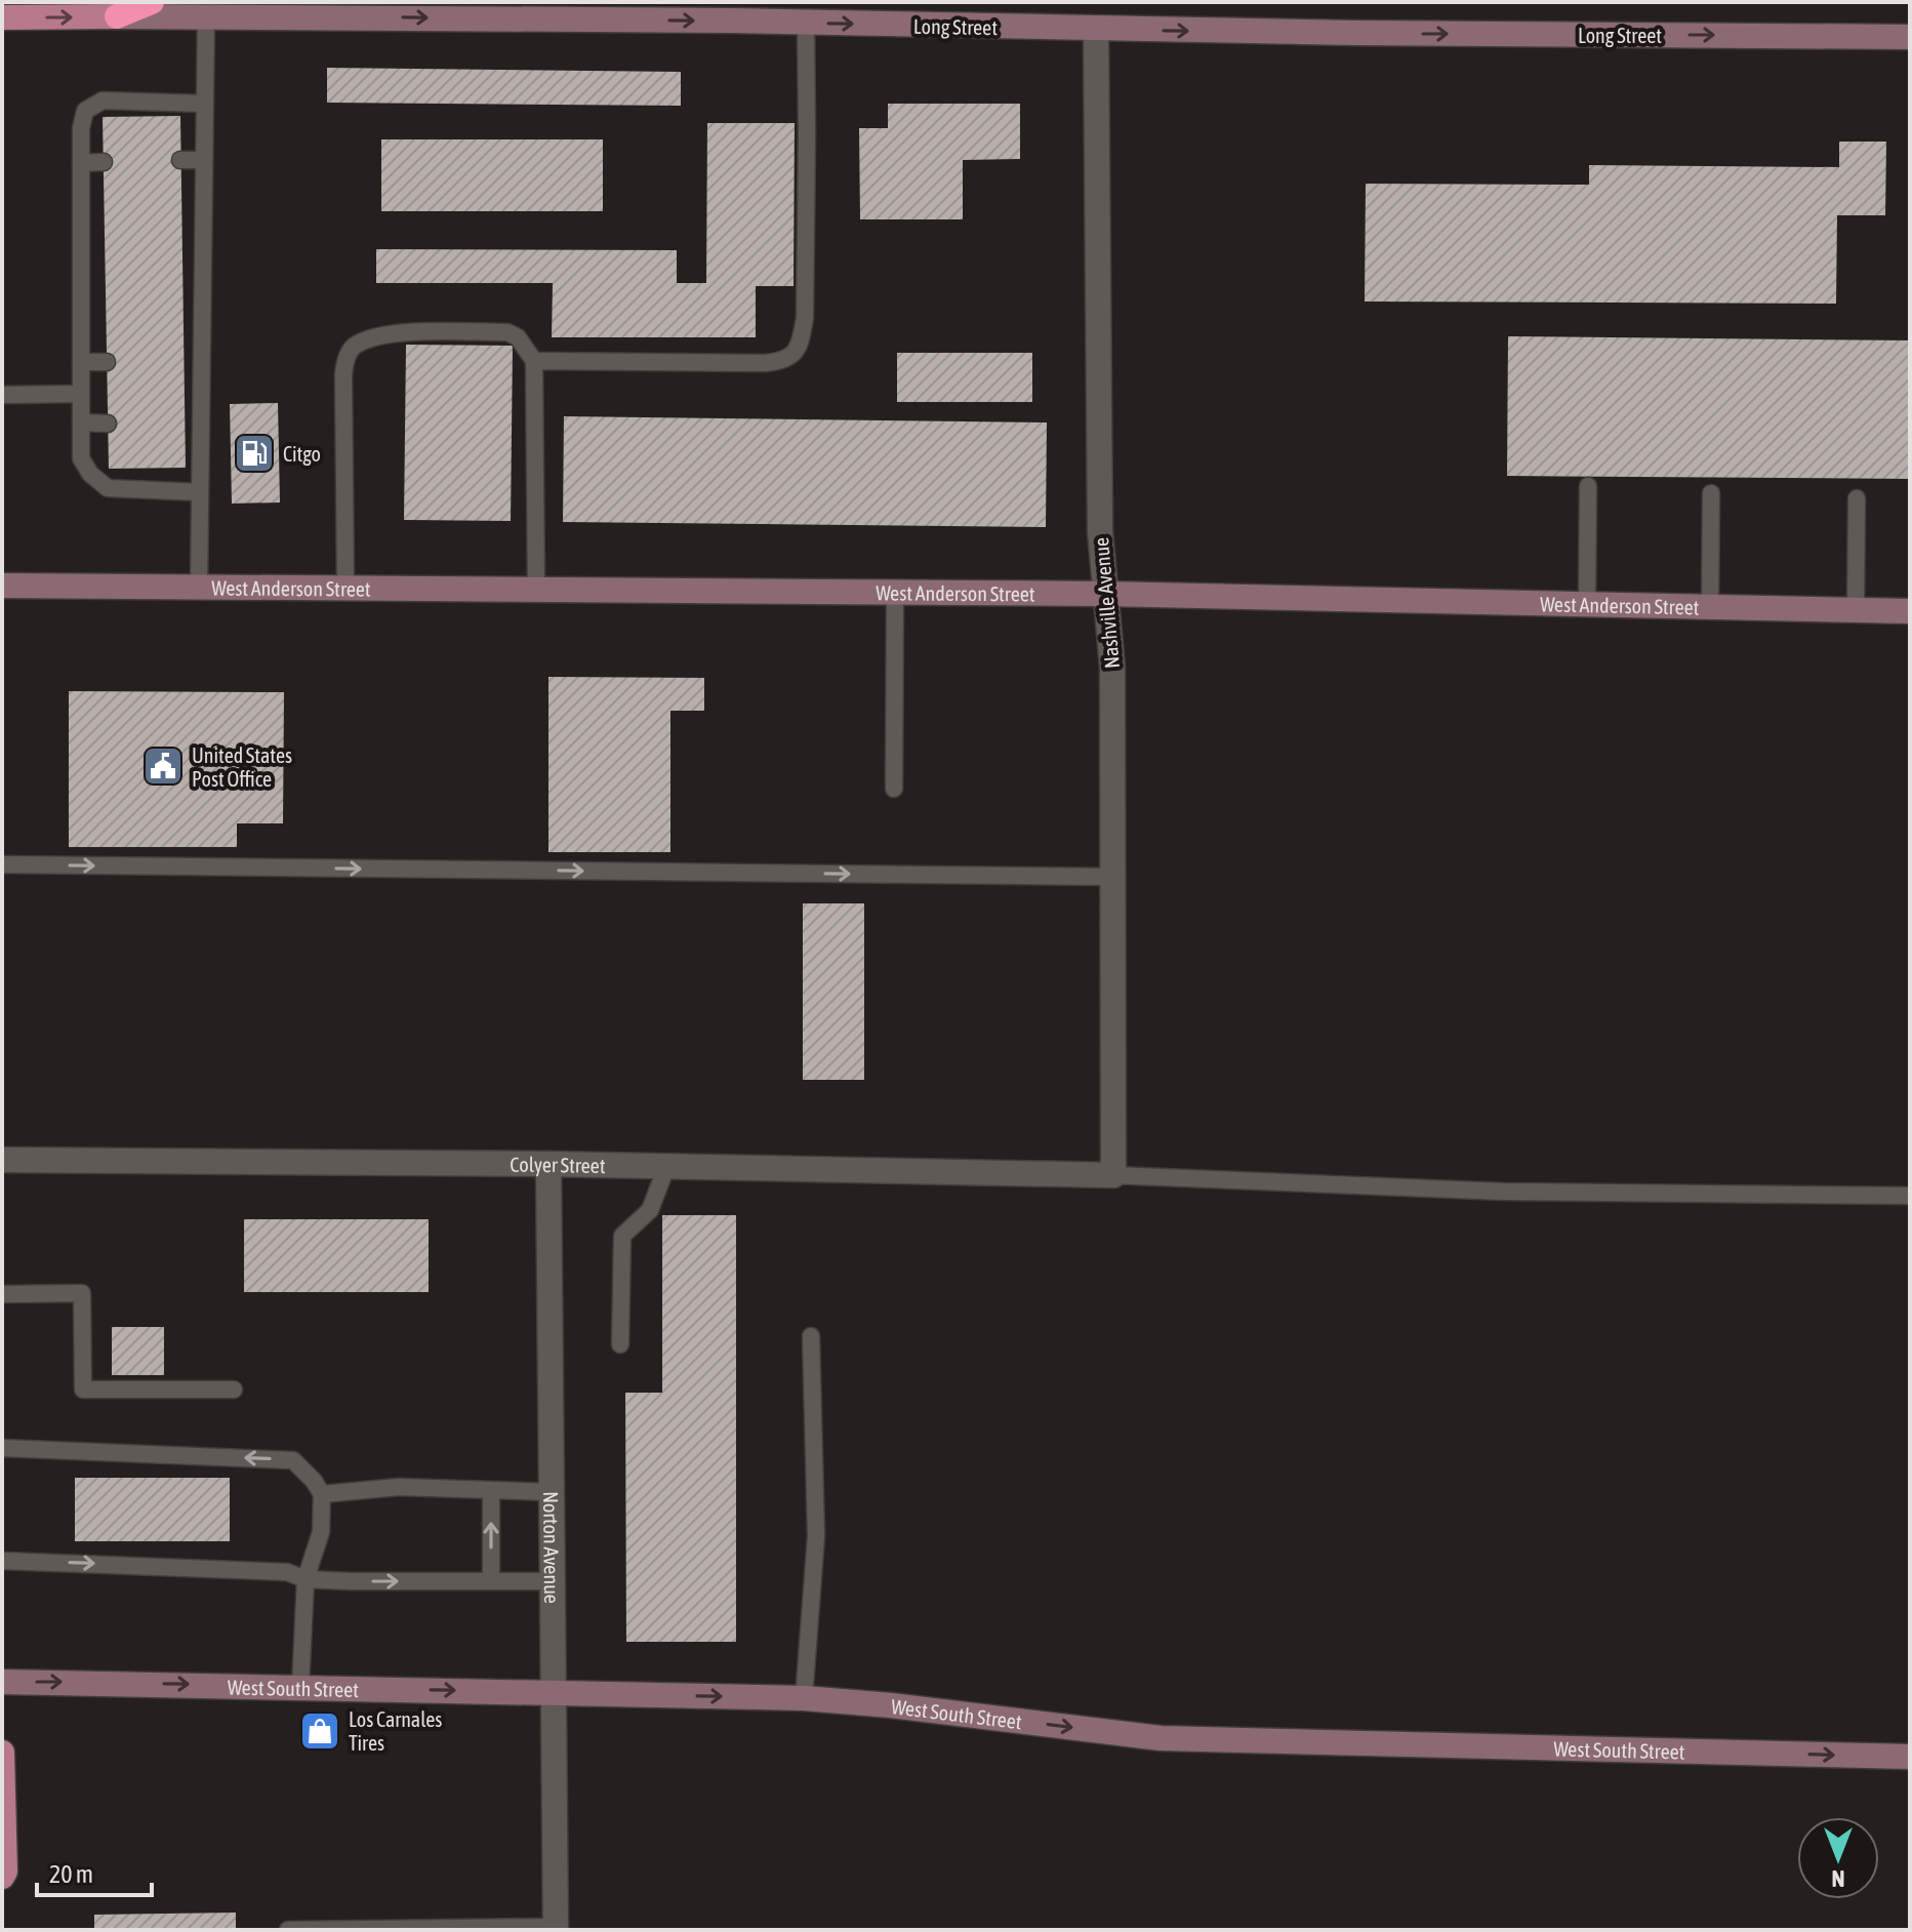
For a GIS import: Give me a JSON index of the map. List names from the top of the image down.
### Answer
{
  "streets": {
    "main road": ["Long Street"],
    "street": [
      "West Anderson Street",
      "Nashville Avenue",
      "Colyer Street",
      "Norton Avenue",
      "West South Street"
    ]
  },
  "crossings": [
    ["Long Street", "Nashville Avenue"],
    ["West Anderson Street", "Nashville Avenue"],
    ["Nashville Avenue", "Colyer Street"],
    ["Colyer Street", "Norton Avenue"],
    ["Norton Avenue", "West South Street"]
  ],
  "one_way": ["Long Street", "West South Street"],
  "places": {
    "fuel station": ["Citgo"],
    "public building": ["United States Post Office"],
    "shop": ["Los Carnales Tires"]
  },
  "scale_bar": "20 m",
  "north": "bottom"
}
